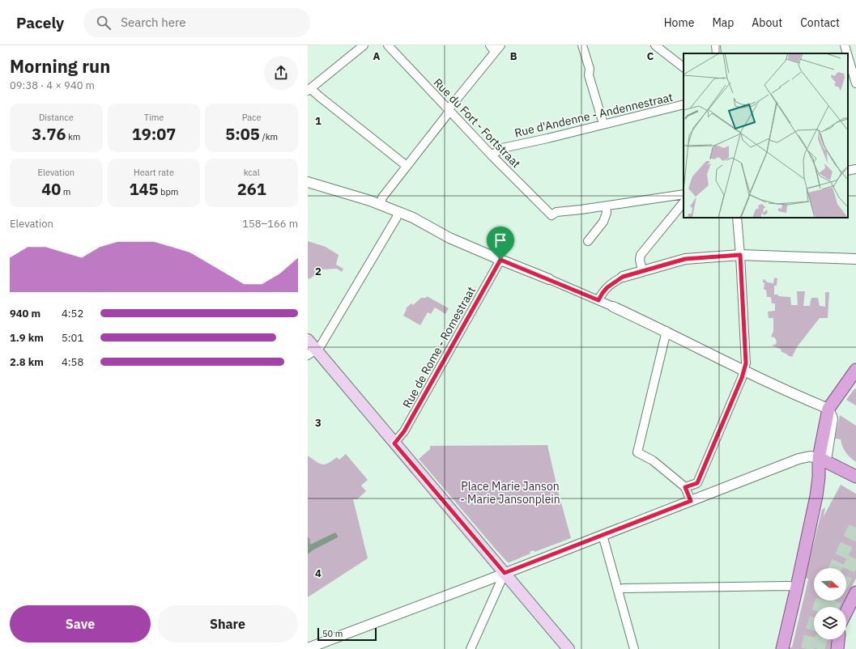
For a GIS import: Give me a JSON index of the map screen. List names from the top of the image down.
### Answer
{
  "streets": {
    "street": ["Rue d'Andenne - Andennestraat", "Rue du Fort - Fortstraat", "Rue de Rome - Romestraat"]
  },
  "crossings": [
    ["Rue d'Andenne - Andennestraat", "Rue du Fort - Fortstraat"]
  ],
  "parks": ["Place Marie Janson - Marie Jansonplein"],
  "scale_bar": "50 m",
  "north": "right",
  "page": {
    "header": "Pacely",
    "search": "Search here",
    "nav": [
      "Home",
      "Map",
      "About",
      "Contact"
    ],
    "heading": ["Morning run", "09:38 · 4 × 940 m"],
    "stats": [
      ["Distance", "3.76 km"],
      ["Time", "19:07"],
      ["Pace", "5:05 /km"],
      ["Elevation", "40 m"],
      ["Heart rate", "145 bpm"],
      ["kcal", "261"]
    ],
    "chart": ["Elevation", "158–166 m"],
    "list": [
      {
        "name": "940 m",
        "note": "4:52"
      },
      {
        "name": "1.9 km",
        "note": "5:01"
      },
      {
        "name": "2.8 km",
        "note": "4:58"
      }
    ],
    "buttons": ["Save", "Share"],
    "scale": "50 m"
  },
  "grid": {
    "columns": ["A", "B", "C"],
    "rows": [
      "1",
      "2",
      "3",
      "4"
    ]
  }
}
